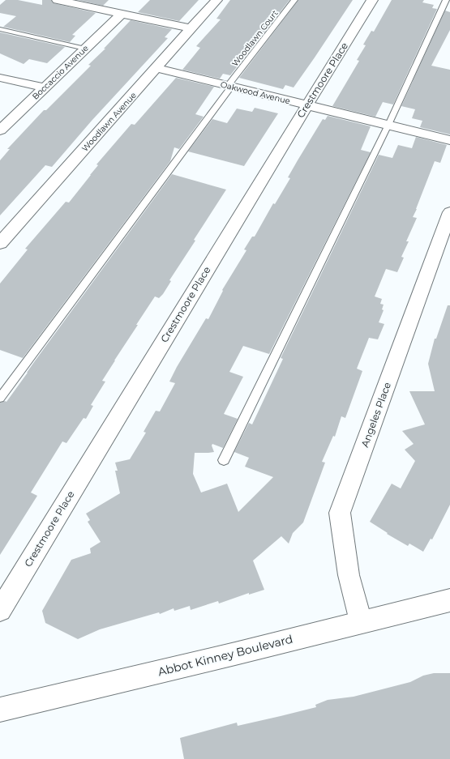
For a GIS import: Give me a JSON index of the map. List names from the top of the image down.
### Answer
{
  "streets": {
    "street": [
      "Boccaccio Avenue",
      "Crestmoore Place",
      "Oakwood Avenue",
      "Woodlawn Avenue",
      "Angeles Place",
      "Abbot Kinney Boulevard"
    ],
    "lane": ["Woodlawn Court"]
  },
  "crossings": [
    ["Woodlawn Court", "Oakwood Avenue"],
    ["Crestmoore Place", "Oakwood Avenue"],
    ["Oakwood Avenue", "Woodlawn Avenue"],
    ["Angeles Place", "Abbot Kinney Boulevard"]
  ]
}
